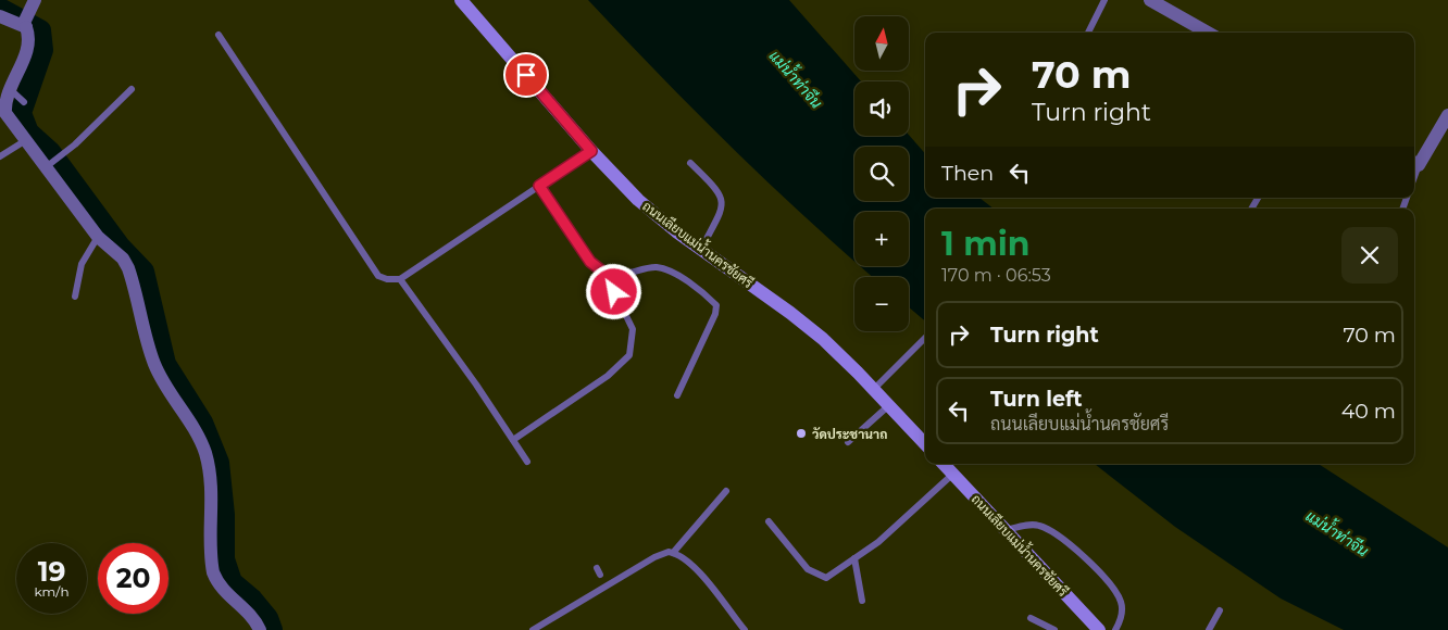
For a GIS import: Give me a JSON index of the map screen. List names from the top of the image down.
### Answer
{
  "streets": {
    "main road": ["ถนนเลียบแม่น้ำนครชัยศรี"]
  },
  "water": ["แม่น้ำท่าจีน"],
  "places": ["วัดประชานาถ"],
  "north": "top",
  "page": {
    "map_buttons": ["+", "−"],
    "turn": ["70 m", "Turn right"],
    "then": "Then",
    "heading": ["1 min", "170 m · 06:53"],
    "list": [
      {
        "name": "Turn right",
        "value": "70 m"
      },
      {
        "name": "Turn left",
        "note": "ถนนเลียบแม่น้ำนครชัยศรี",
        "value": "40 m"
      }
    ],
    "speed": "19 km/h",
    "limit": "20"
  }
}
